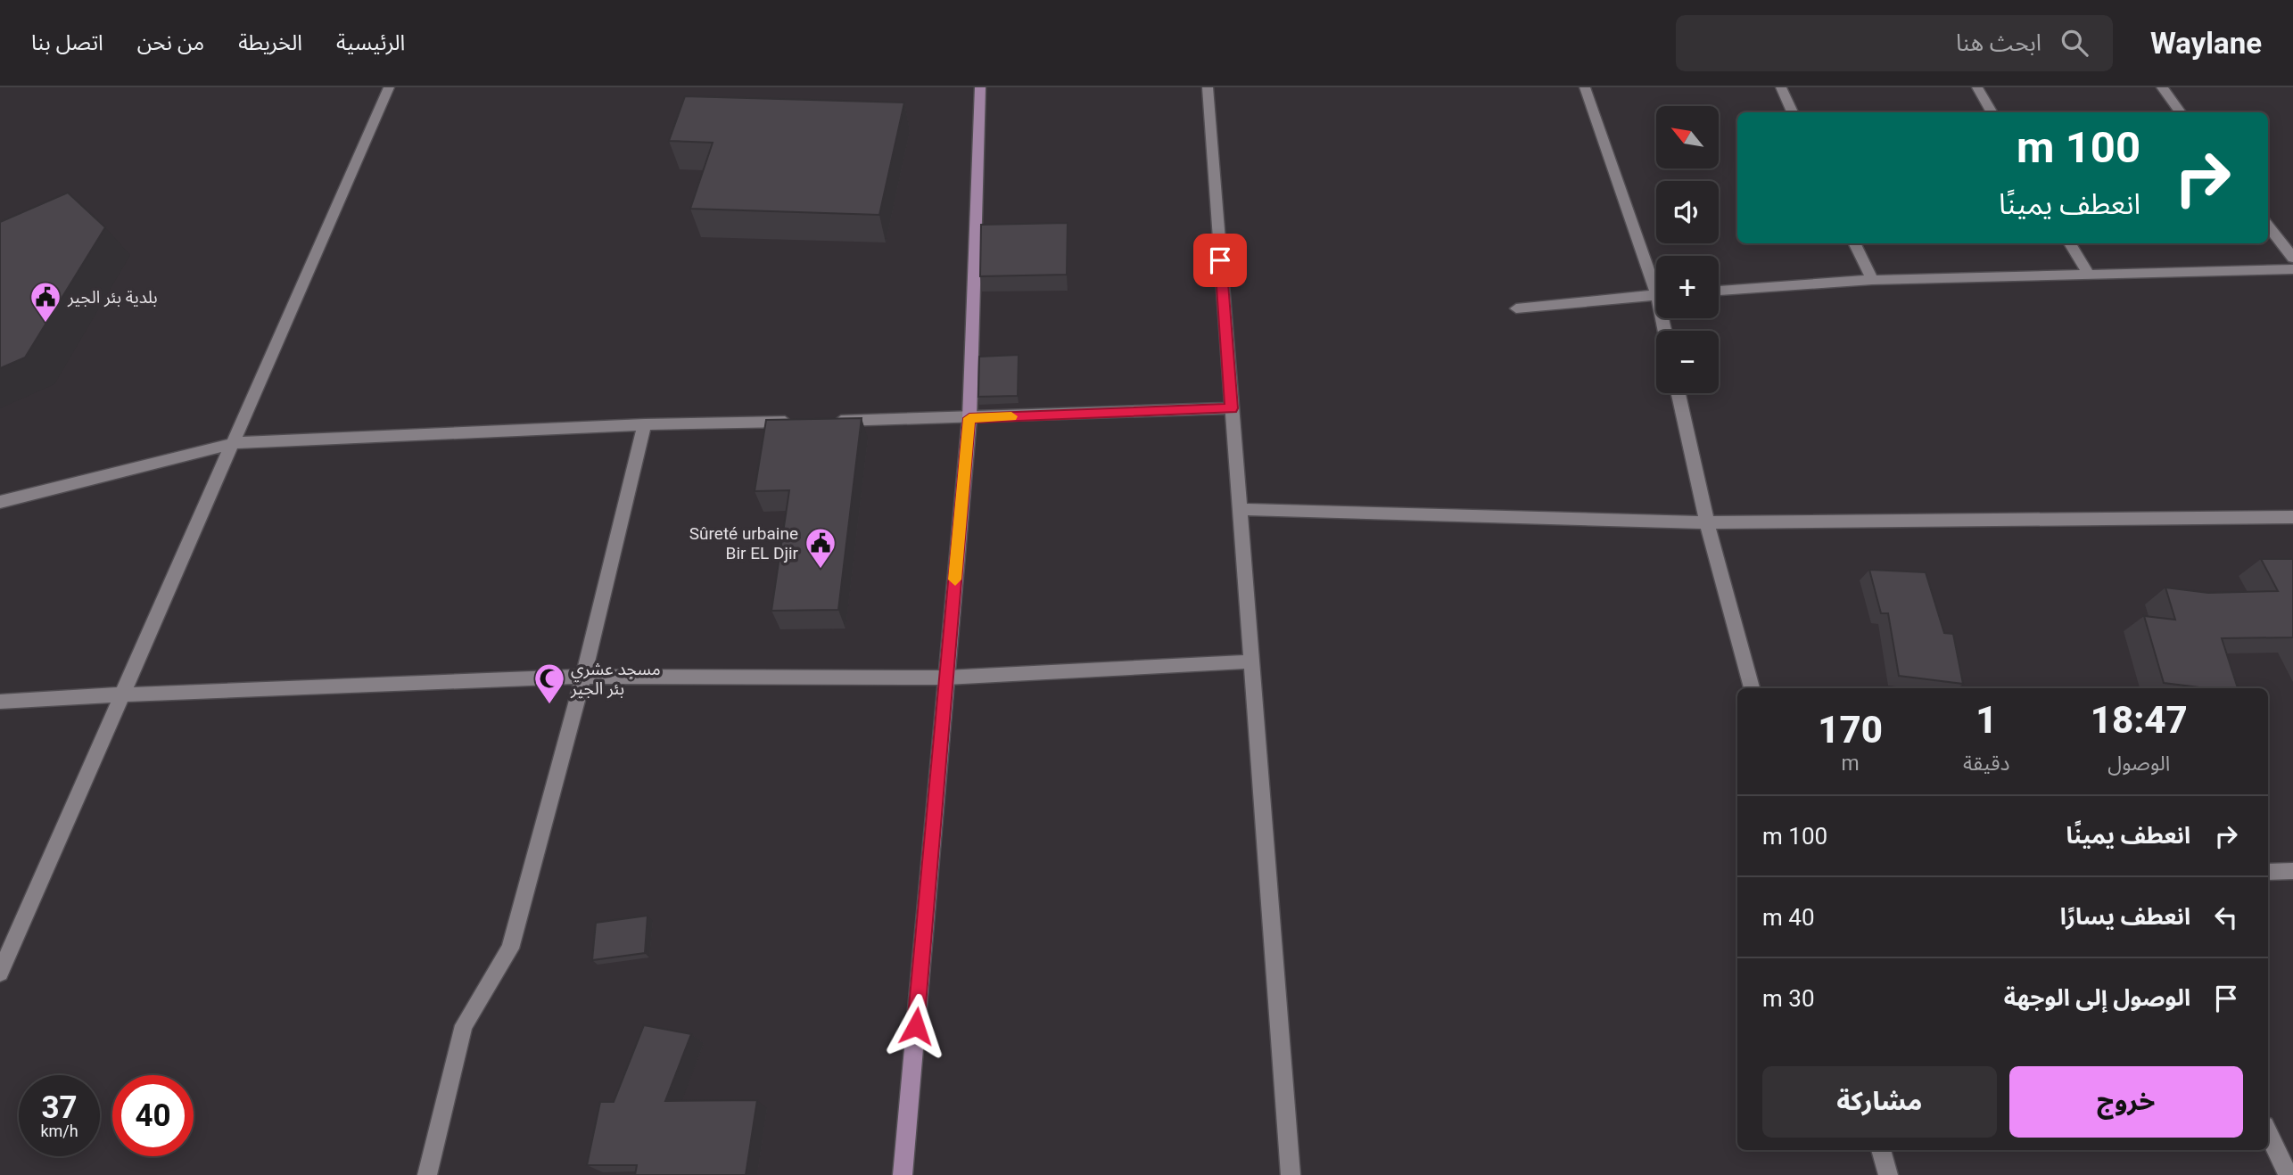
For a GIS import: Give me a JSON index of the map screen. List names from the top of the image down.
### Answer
{
  "places": {
    "public building": ["بلدية بئر الجير", "Sûreté urbaine Bir EL Djir"],
    "mosque": ["مسجد عشري بئر الجير"]
  },
  "north": "top left",
  "page": {
    "header": "Waylane",
    "search": "ابحث هنا",
    "nav": [
      "الرئيسية",
      "الخريطة",
      "من نحن",
      "اتصل بنا"
    ],
    "map_buttons": ["+", "−"],
    "turn": ["100 m", "انعطف يمينًا"],
    "eta": [
      "18:47",
      "الوصول",
      "1",
      "دقيقة",
      "170",
      "m"
    ],
    "list": [
      {
        "name": "انعطف يمينًا",
        "value": "100 m"
      },
      {
        "name": "انعطف يسارًا",
        "value": "40 m"
      },
      {
        "name": "الوصول إلى الوجهة",
        "value": "30 m"
      }
    ],
    "buttons": ["خروج", "مشاركة"],
    "speed": "37 km/h",
    "limit": "40"
  }
}
